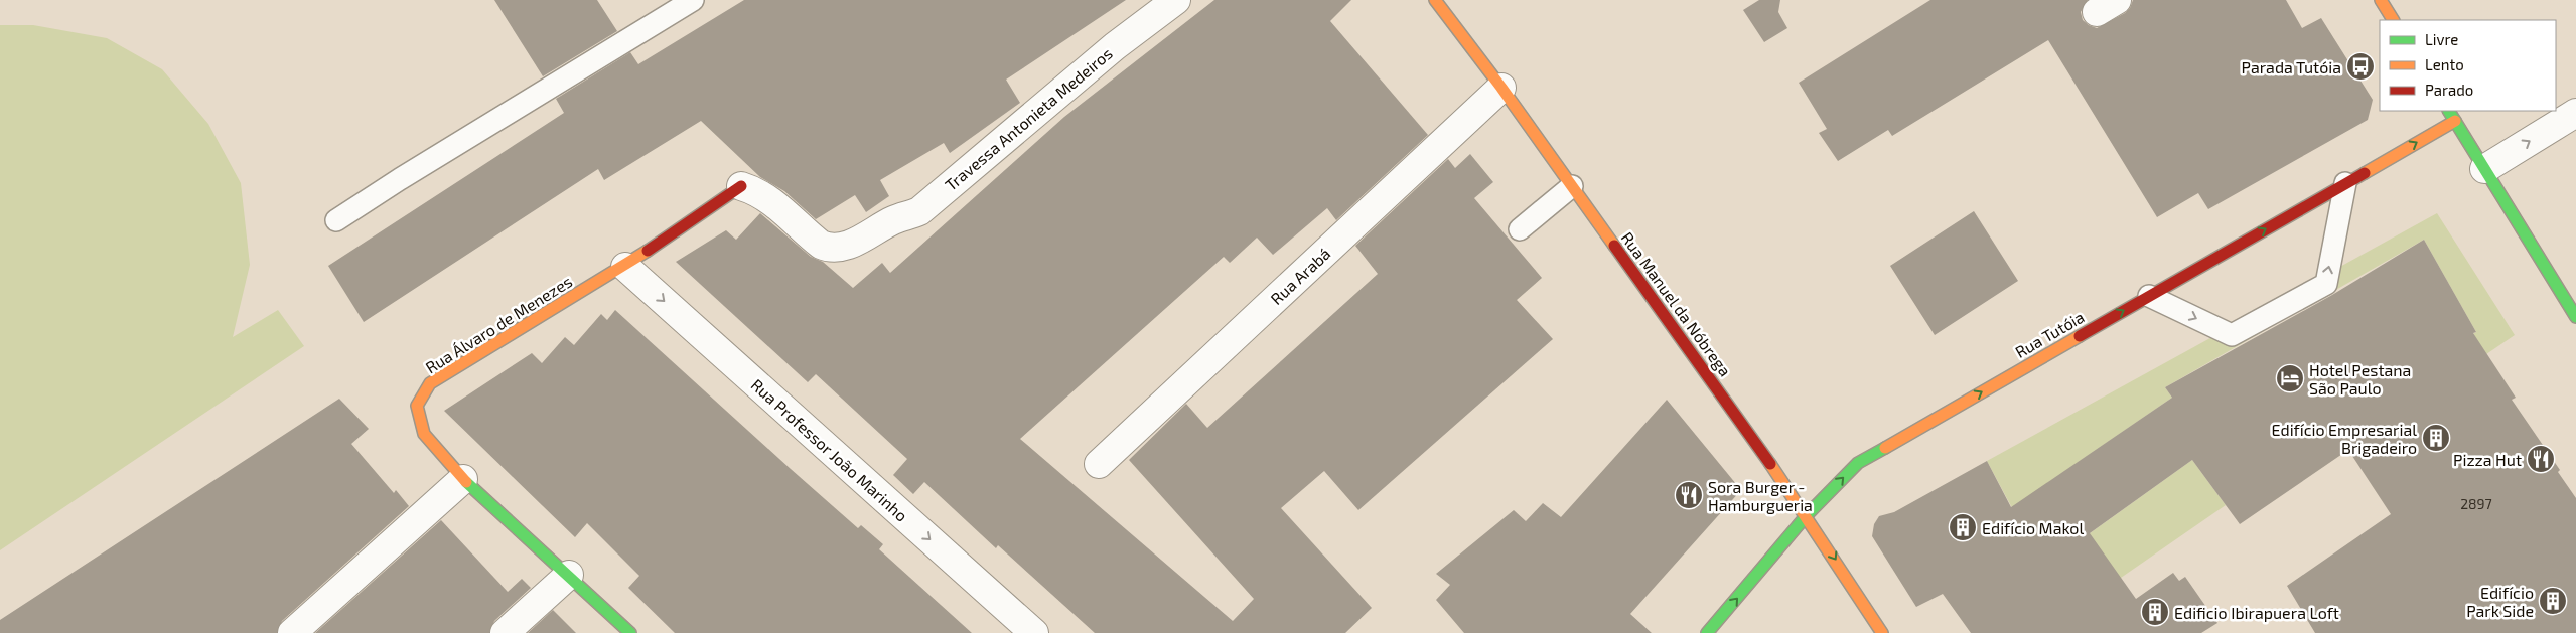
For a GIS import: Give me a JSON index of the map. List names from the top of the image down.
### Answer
{
  "streets": {
    "street": [
      "Travessa Antonieta Medeiros",
      "Rua Arabá",
      "Rua Manuel da Nóbrega",
      "Rua Álvaro de Menezes",
      "Rua Tutóia",
      "Rua Professor João Marinho"
    ]
  },
  "crossings": [
    ["Travessa Antonieta Medeiros", "Rua Álvaro de Menezes"],
    ["Rua Arabá", "Rua Manuel da Nóbrega"],
    ["Rua Manuel da Nóbrega", "Rua Tutóia"],
    ["Rua Álvaro de Menezes", "Rua Professor João Marinho"]
  ],
  "one_way": ["Rua Tutóia", "Rua Professor João Marinho"],
  "places": {
    "bus stop": ["Parada Tutóia"],
    "hotel": ["Hotel Pestana São Paulo"],
    "building": [
      "Edifício Empresarial Brigadeiro",
      "Edifício Makol",
      "Edifício Park Side",
      "Edificio Ibirapuera Loft"
    ],
    "restaurant": ["Pizza Hut", "Sora Burger - Hamburgueria"]
  },
  "house_numbers": ["2897"],
  "legend": ["Livre", "Lento", "Parado"]
}
